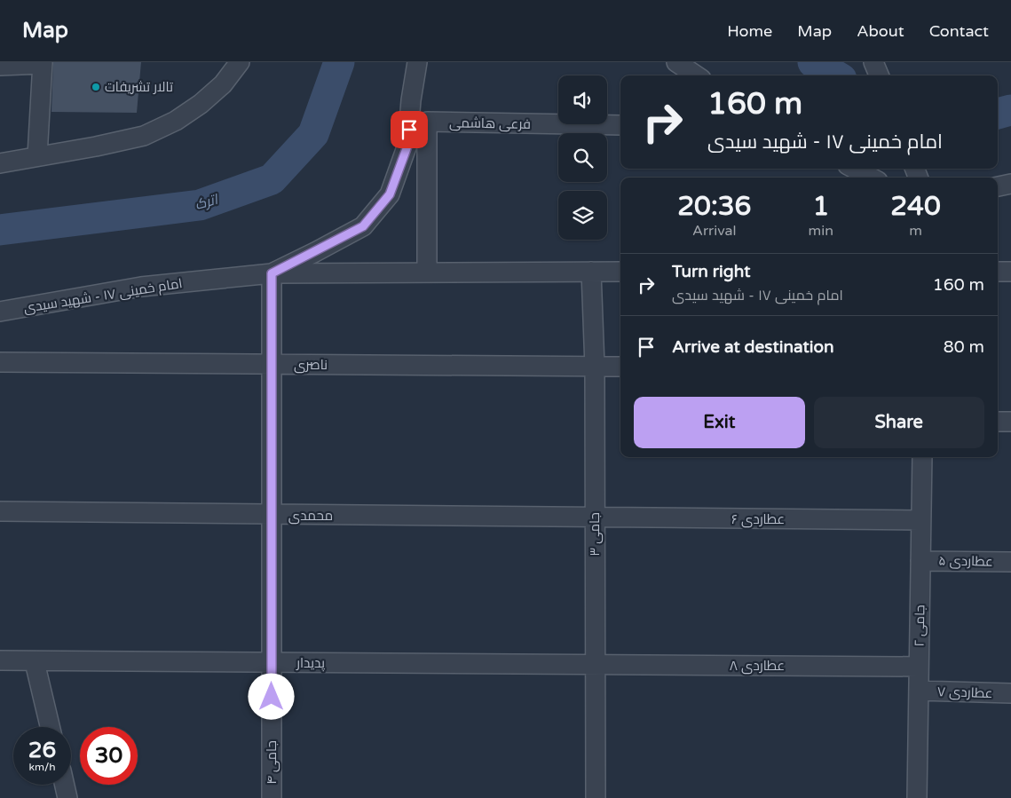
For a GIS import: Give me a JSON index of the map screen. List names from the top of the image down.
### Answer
{
  "streets": {
    "street": [
      "فرعی هاشمی",
      "امام خمینی ۱۷ - شهید سیدی",
      "ناصری",
      "محمدی",
      "عطاردی ۶",
      "جامی ۳",
      "عطاردی ۵",
      "جامی ۲",
      "پدیدار",
      "عطاردی ۸",
      "عطاردی ۷",
      "جامی ۴"
    ]
  },
  "crossings": [
    ["امام خمینی ۱۷ - شهید سیدی", "جامی ۴"],
    ["ناصری", "جامی ۳"],
    ["ناصری", "جامی ۴"],
    ["محمدی", "عطاردی ۶"],
    ["محمدی", "جامی ۳"],
    ["محمدی", "جامی ۴"],
    ["عطاردی ۶", "جامی ۳"],
    ["عطاردی ۶", "جامی ۲"],
    ["جامی ۳", "پدیدار"],
    ["جامی ۳", "عطاردی ۸"],
    ["عطاردی ۵", "جامی ۲"],
    ["جامی ۲", "عطاردی ۸"],
    ["جامی ۲", "عطاردی ۷"],
    ["پدیدار", "عطاردی ۸"],
    ["پدیدار", "جامی ۴"]
  ],
  "water": ["اترک"],
  "places": ["تالار تشریفات"],
  "page": {
    "header": "Map",
    "nav": [
      "Home",
      "Map",
      "About",
      "Contact"
    ],
    "turn": ["160 m", "امام خمینی ۱۷ - شهید سیدی"],
    "eta": [
      "20:36",
      "Arrival",
      "1",
      "min",
      "240",
      "m"
    ],
    "list": [
      {
        "name": "Turn right",
        "note": "امام خمینی ۱۷ - شهید سیدی",
        "value": "160 m"
      },
      {
        "name": "Arrive at destination",
        "value": "80 m"
      }
    ],
    "buttons": ["Exit", "Share"],
    "speed": "26 km/h",
    "limit": "30"
  }
}
